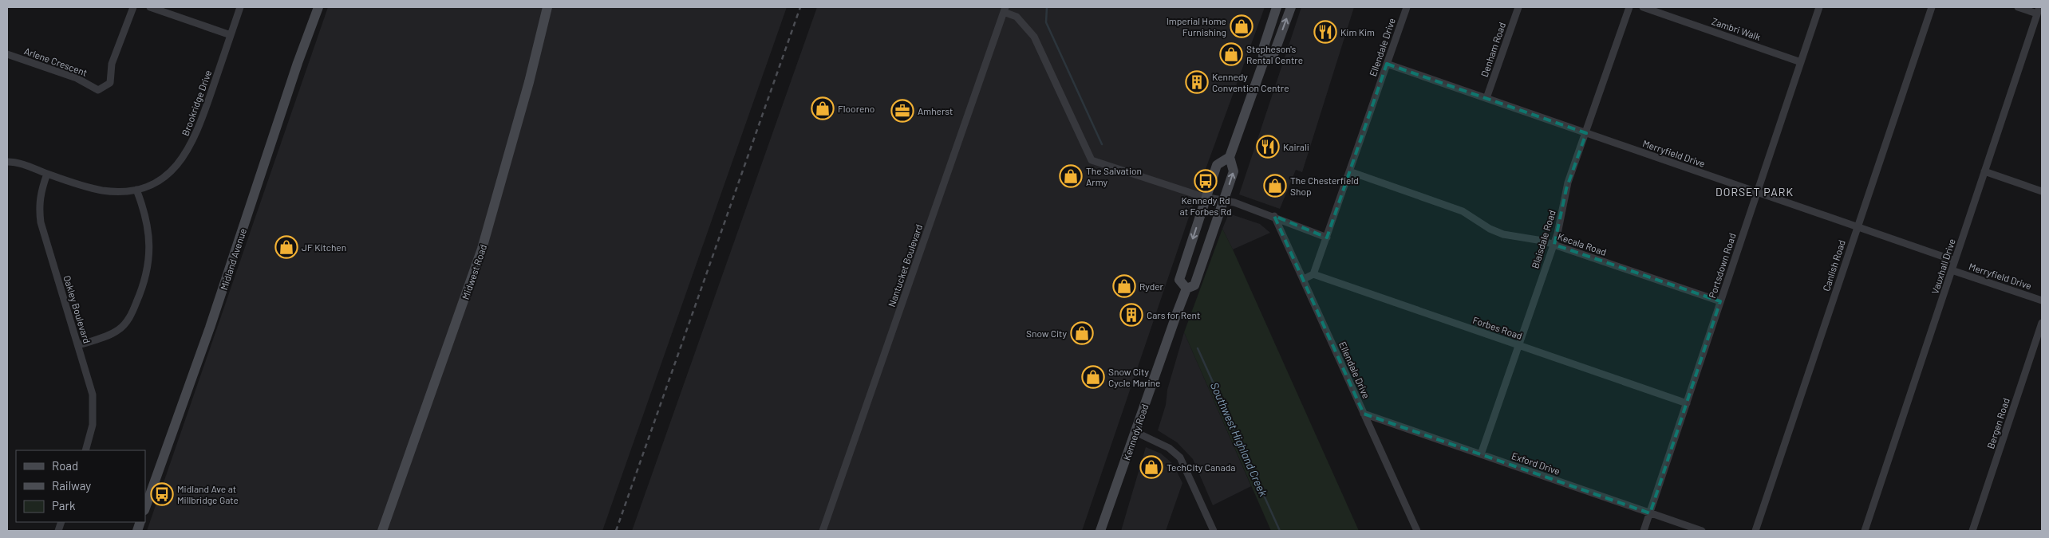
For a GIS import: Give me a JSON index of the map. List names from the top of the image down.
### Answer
{
  "streets": {
    "main road": ["Midland Avenue", "Midwest Road", "Kennedy Road"],
    "street": [
      "Zambri Walk",
      "Ellendale Drive",
      "Denham Road",
      "Arlene Crescent",
      "Brookridge Drive",
      "Merryfield Drive",
      "Blaisdale Road",
      "Kecala Road",
      "Nantucket Boulevard",
      "Portsdown Road",
      "Canlish Road",
      "Vauxhall Drive",
      "Oakley Boulevard",
      "Forbes Road",
      "Bergen Road",
      "Exford Drive"
    ]
  },
  "crossings": [
    ["Zambri Walk", "Portsdown Road"],
    ["Ellendale Drive", "Merryfield Drive"],
    ["Ellendale Drive", "Kecala Road"],
    ["Ellendale Drive", "Forbes Road"],
    ["Ellendale Drive", "Exford Drive"],
    ["Denham Road", "Merryfield Drive"],
    ["Brookridge Drive", "Oakley Boulevard"],
    ["Merryfield Drive", "Blaisdale Road"],
    ["Merryfield Drive", "Portsdown Road"],
    ["Merryfield Drive", "Canlish Road"],
    ["Merryfield Drive", "Vauxhall Drive"],
    ["Blaisdale Road", "Kecala Road"],
    ["Blaisdale Road", "Forbes Road"],
    ["Blaisdale Road", "Exford Drive"],
    ["Kecala Road", "Portsdown Road"],
    ["Portsdown Road", "Forbes Road"],
    ["Portsdown Road", "Exford Drive"]
  ],
  "districts": ["DORSET PARK"],
  "water": ["Southwest Highland Creek"],
  "places": {
    "shop": [
      "Imperial Home Furnishing",
      "Stepheson's Rental Centre",
      "Flooreno",
      "The Salvation Army",
      "The Chesterfield Shop",
      "JF Kitchen",
      "Ryder",
      "Snow City",
      "Snow City Cycle Marine",
      "TechCity Canada"
    ],
    "restaurant": ["Kim Kim", "Kairali"],
    "building": ["Kennedy Convention Centre", "Cars for Rent"],
    "office": ["Amherst"],
    "bus stop": ["Kennedy Rd at Forbes Rd", "Midland Ave at Millbridge Gate"]
  },
  "legend": ["Road", "Railway", "Park"]
}
